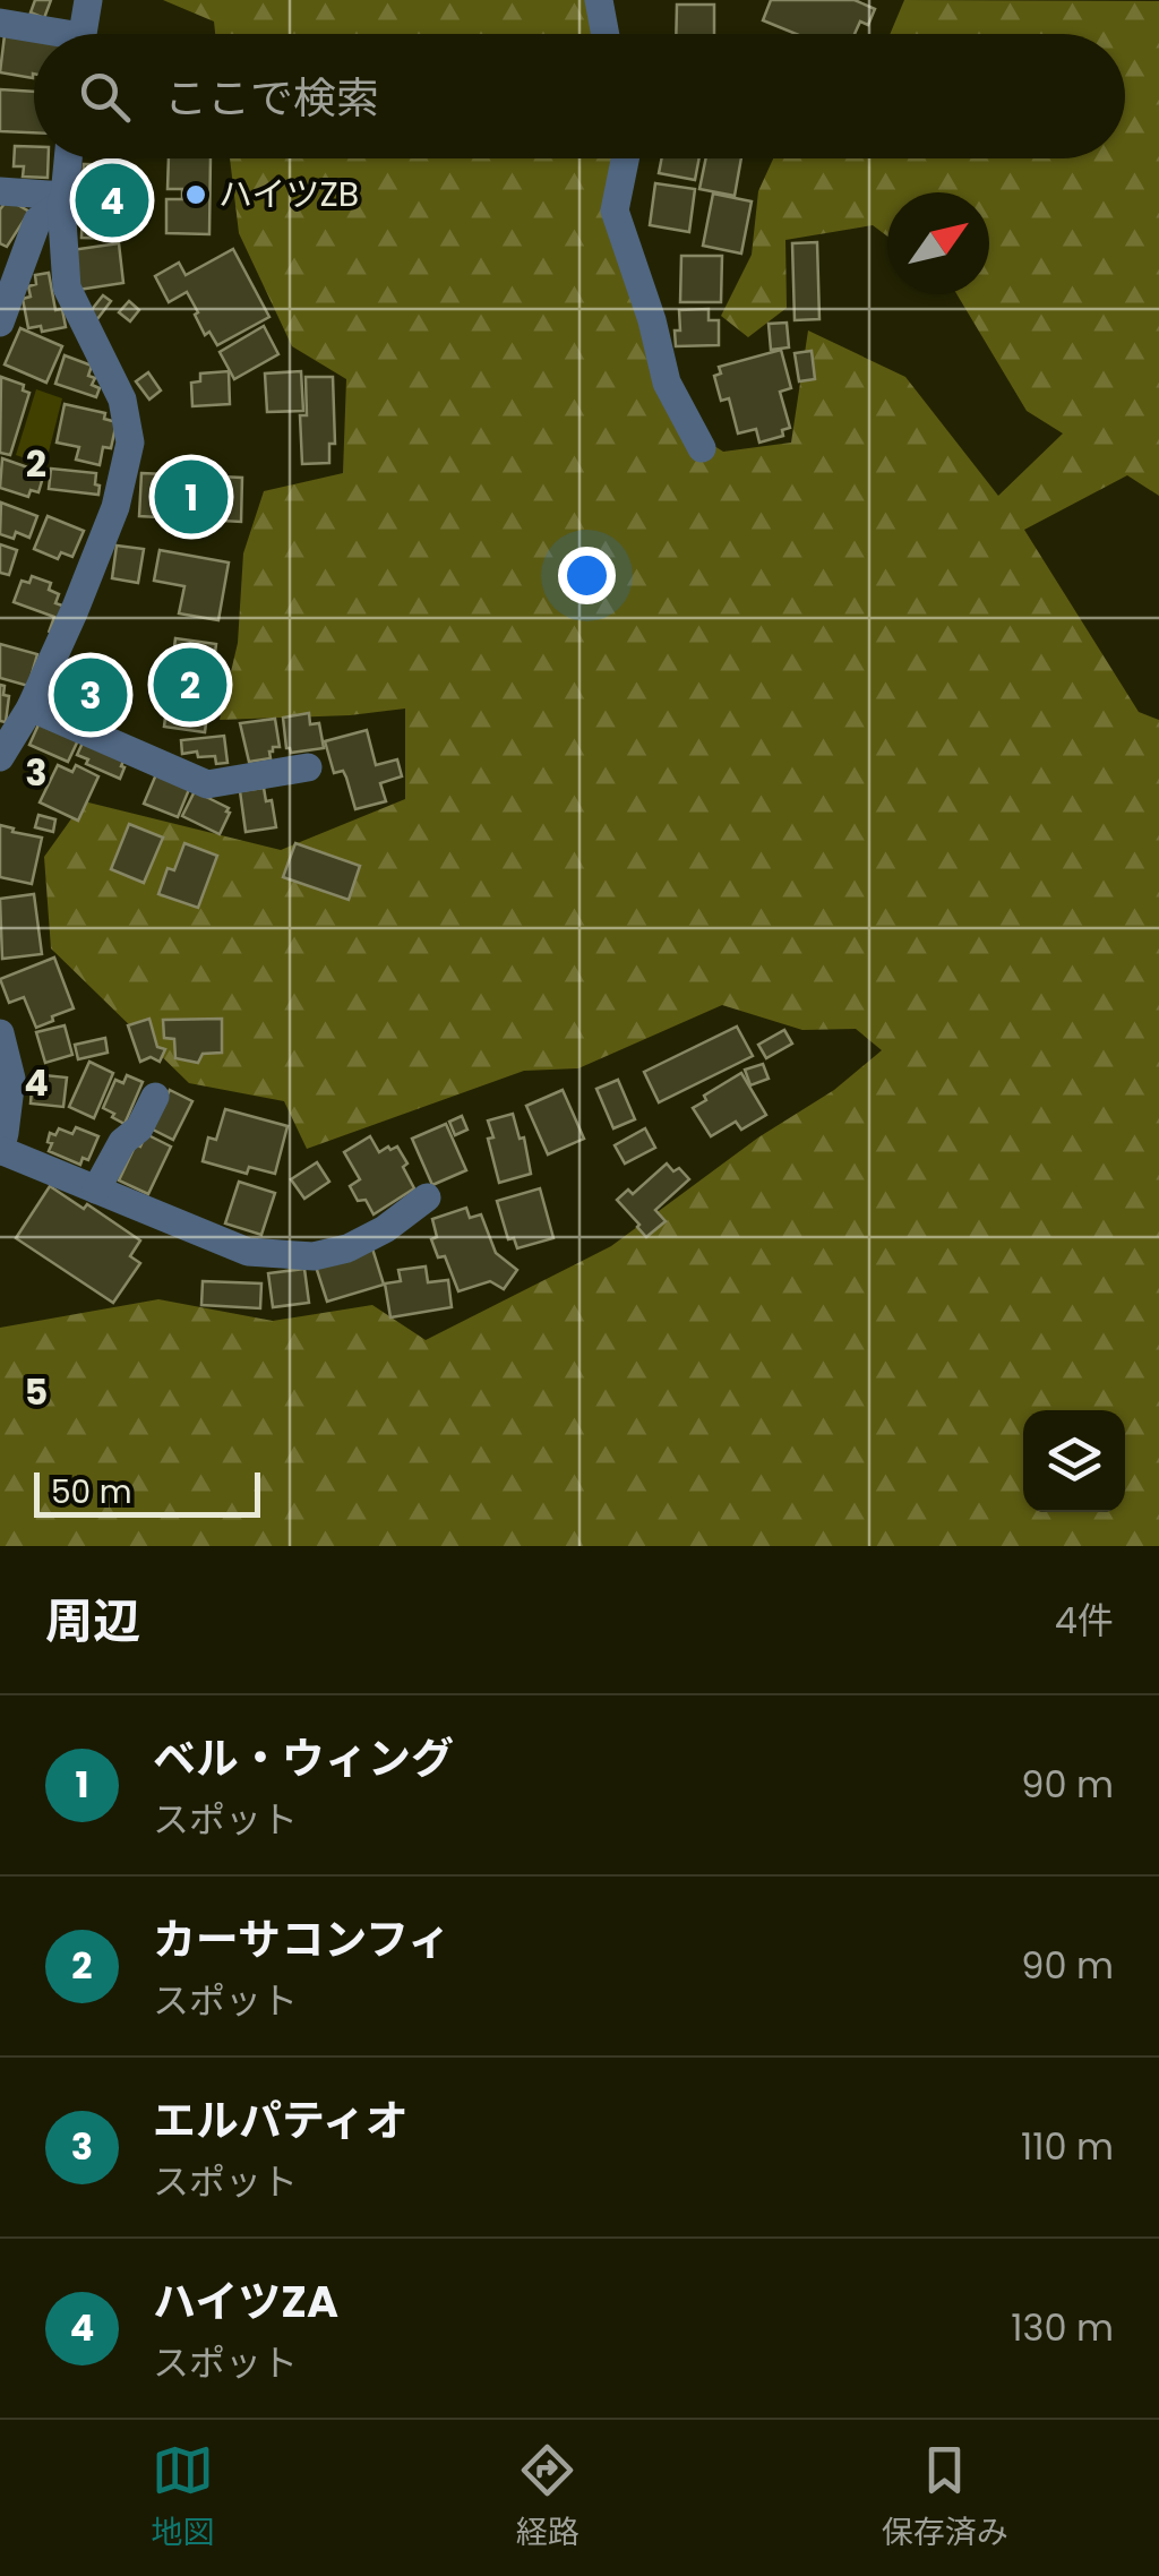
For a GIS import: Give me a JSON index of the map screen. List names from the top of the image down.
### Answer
{
  "places": ["ハイツZB"],
  "scale_bar": "50 m",
  "north": "top right",
  "page": {
    "search": "ここで検索",
    "pins": [
      "4",
      "1",
      "2",
      "3"
    ],
    "scale": "50 m",
    "heading": ["周辺", "4件"],
    "list": [
      {
        "mark": "1",
        "name": "ベル・ウィング",
        "note": "スポット",
        "value": "90 m"
      },
      {
        "mark": "2",
        "name": "カーサコンフィ",
        "note": "スポット",
        "value": "90 m"
      },
      {
        "mark": "3",
        "name": "エルパティオ",
        "note": "スポット",
        "value": "110 m"
      },
      {
        "mark": "4",
        "name": "ハイツZA",
        "note": "スポット",
        "value": "130 m"
      }
    ],
    "nav": ["地図", "経路", "保存済み"]
  },
  "grid": {
    "rows": [
      "2",
      "3",
      "4",
      "5"
    ]
  }
}
